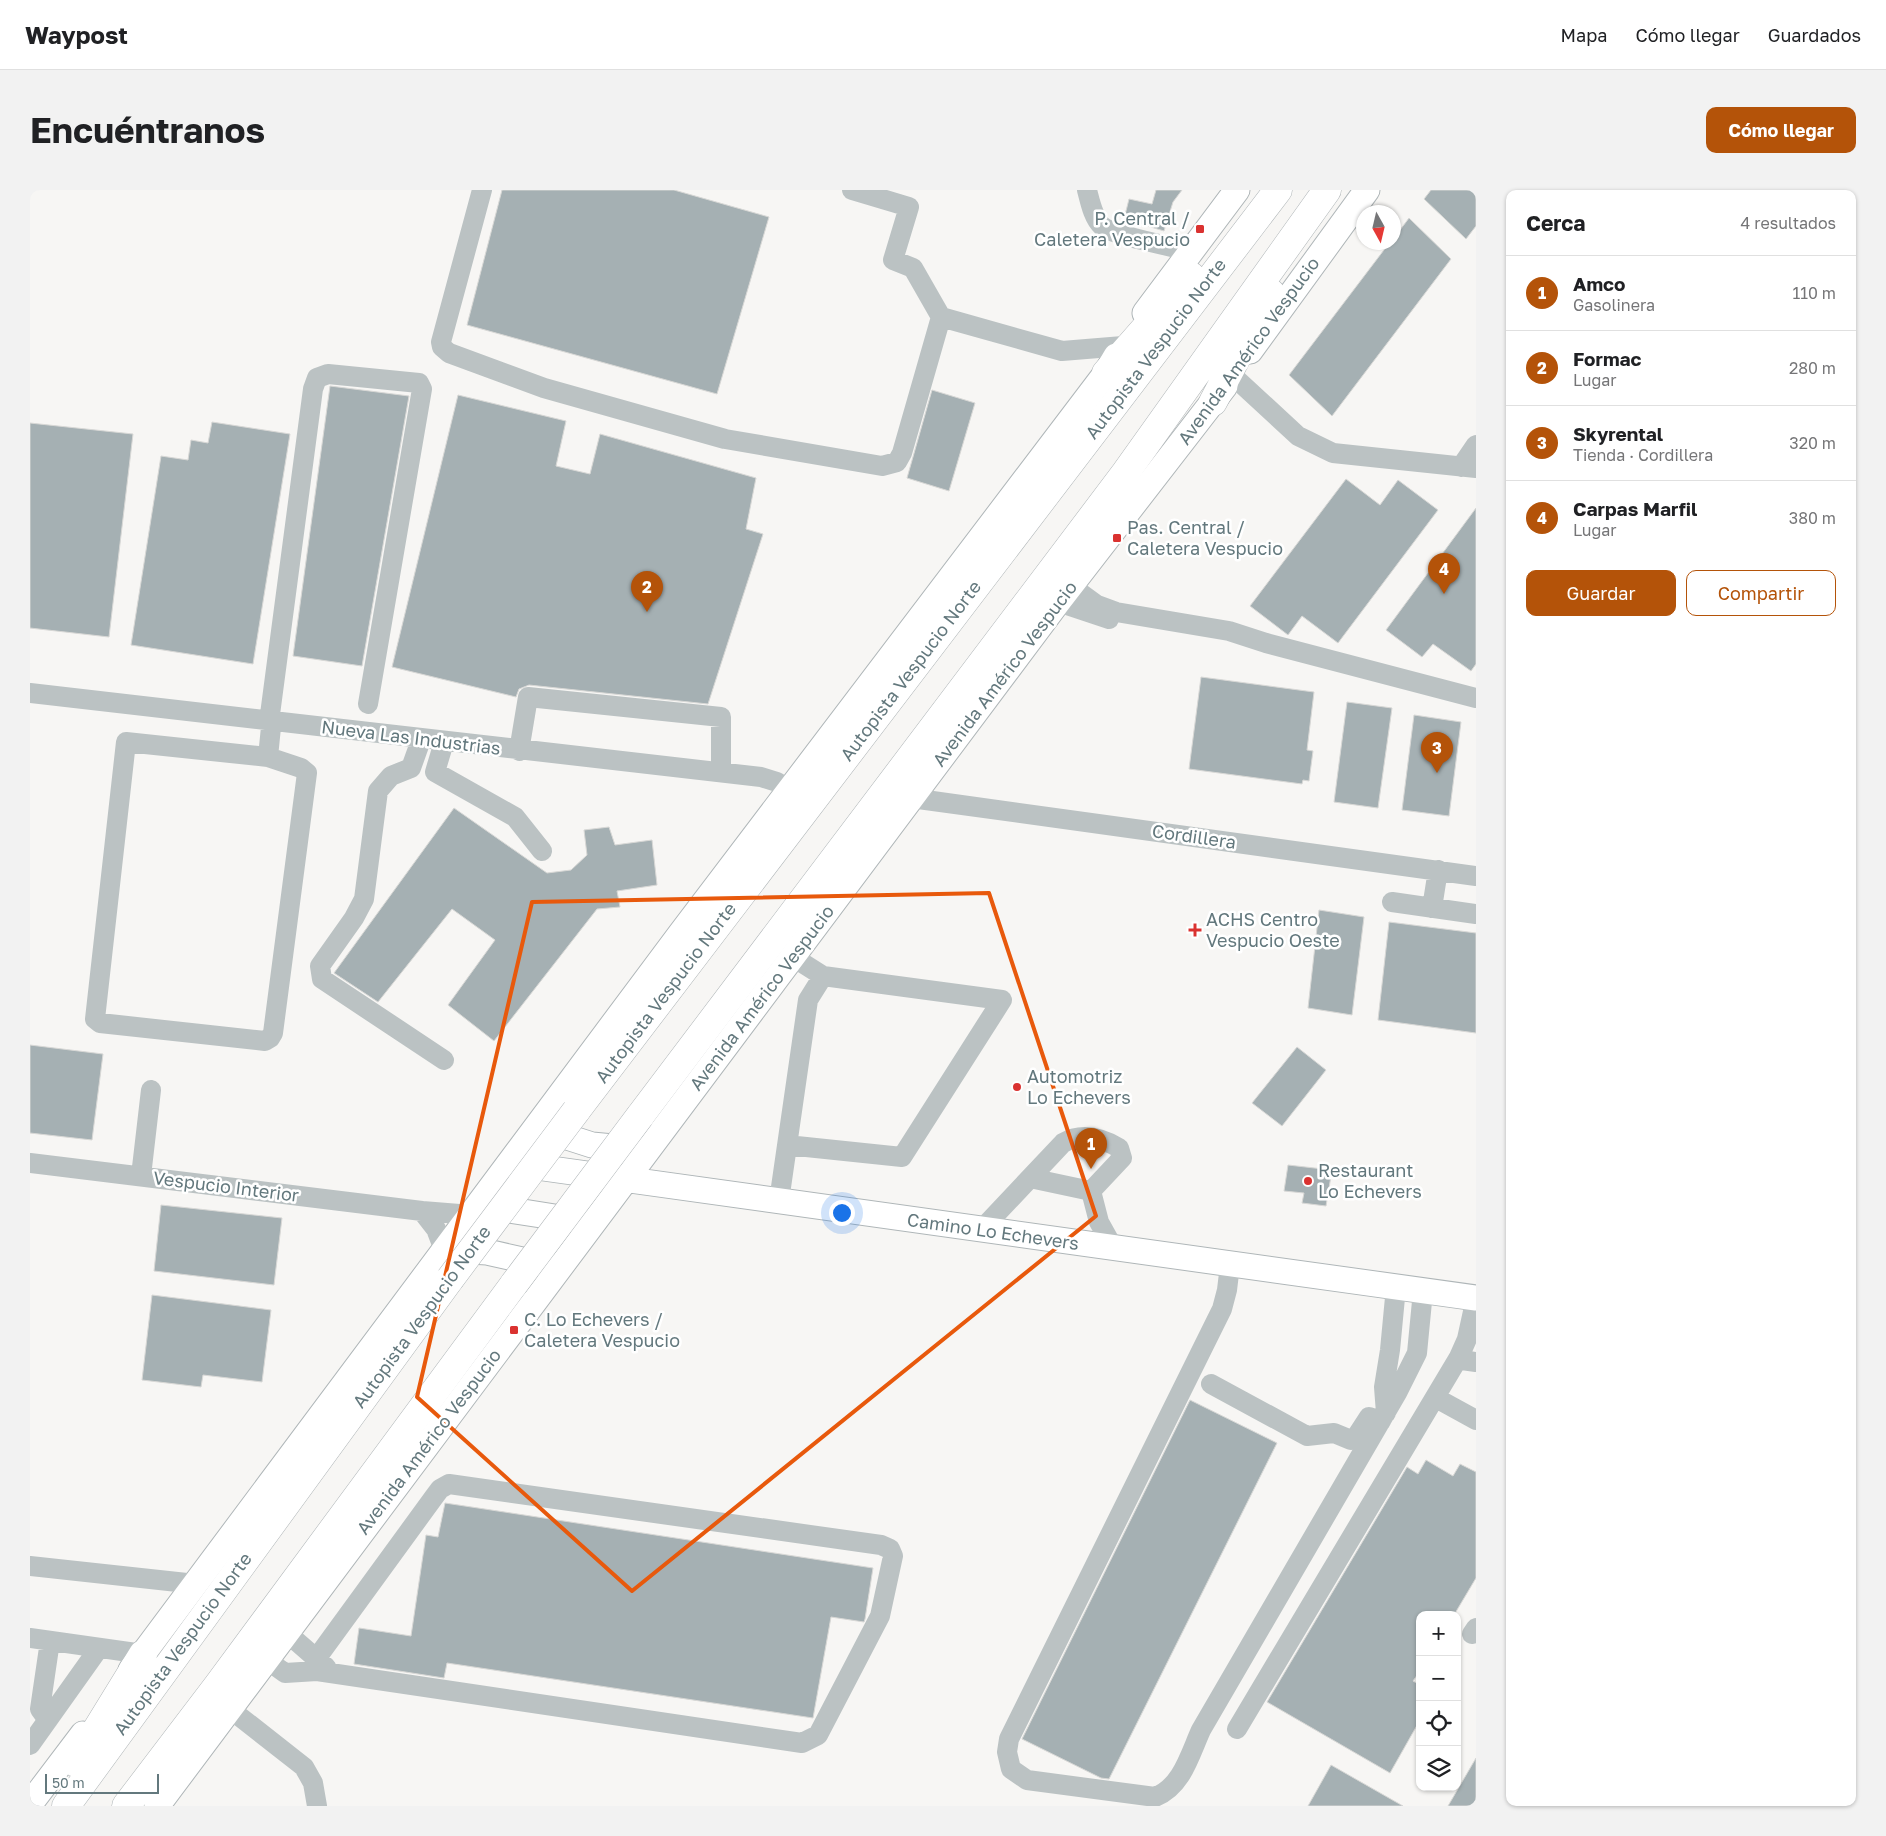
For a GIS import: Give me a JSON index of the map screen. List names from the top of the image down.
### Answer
{
  "streets": {
    "highway": ["Autopista Vespucio Norte"],
    "main road": ["Avenida Américo Vespucio", "Camino Lo Echevers"],
    "street": ["Nueva Las Industrias", "Cordillera", "Vespucio Interior"]
  },
  "crossings": [
    ["Avenida Américo Vespucio", "Cordillera"],
    ["Avenida Américo Vespucio", "Camino Lo Echevers"]
  ],
  "places": {
    "transit": ["P. Central / Caletera Vespucio", "Pas. Central / Caletera Vespucio", "C. Lo Echevers / Caletera Vespucio"],
    "health": ["ACHS Centro Vespucio Oeste"],
    "other": ["Automotriz Lo Echevers", "Restaurant Lo Echevers"]
  },
  "scale_bar": "50 m",
  "north": "bottom",
  "page": {
    "header": "Waypost",
    "nav": ["Mapa", "Cómo llegar", "Guardados"],
    "buttons": [
      "Cómo llegar",
      ["Guardar", "Compartir"]
    ],
    "title": "Encuéntranos",
    "heading": ["Cerca", "4 resultados"],
    "list": [
      {
        "mark": "1",
        "name": "Amco",
        "note": "Gasolinera",
        "value": "110 m"
      },
      {
        "mark": "2",
        "name": "Formac",
        "note": "Lugar",
        "value": "280 m"
      },
      {
        "mark": "3",
        "name": "Skyrental",
        "note": "Tienda · Cordillera",
        "value": "320 m"
      },
      {
        "mark": "4",
        "name": "Carpas Marfil",
        "note": "Lugar",
        "value": "380 m"
      }
    ],
    "pins": [
      "4",
      "2",
      "3",
      "1"
    ],
    "map_buttons": ["+", "−"],
    "scale": "50 m"
  }
}
